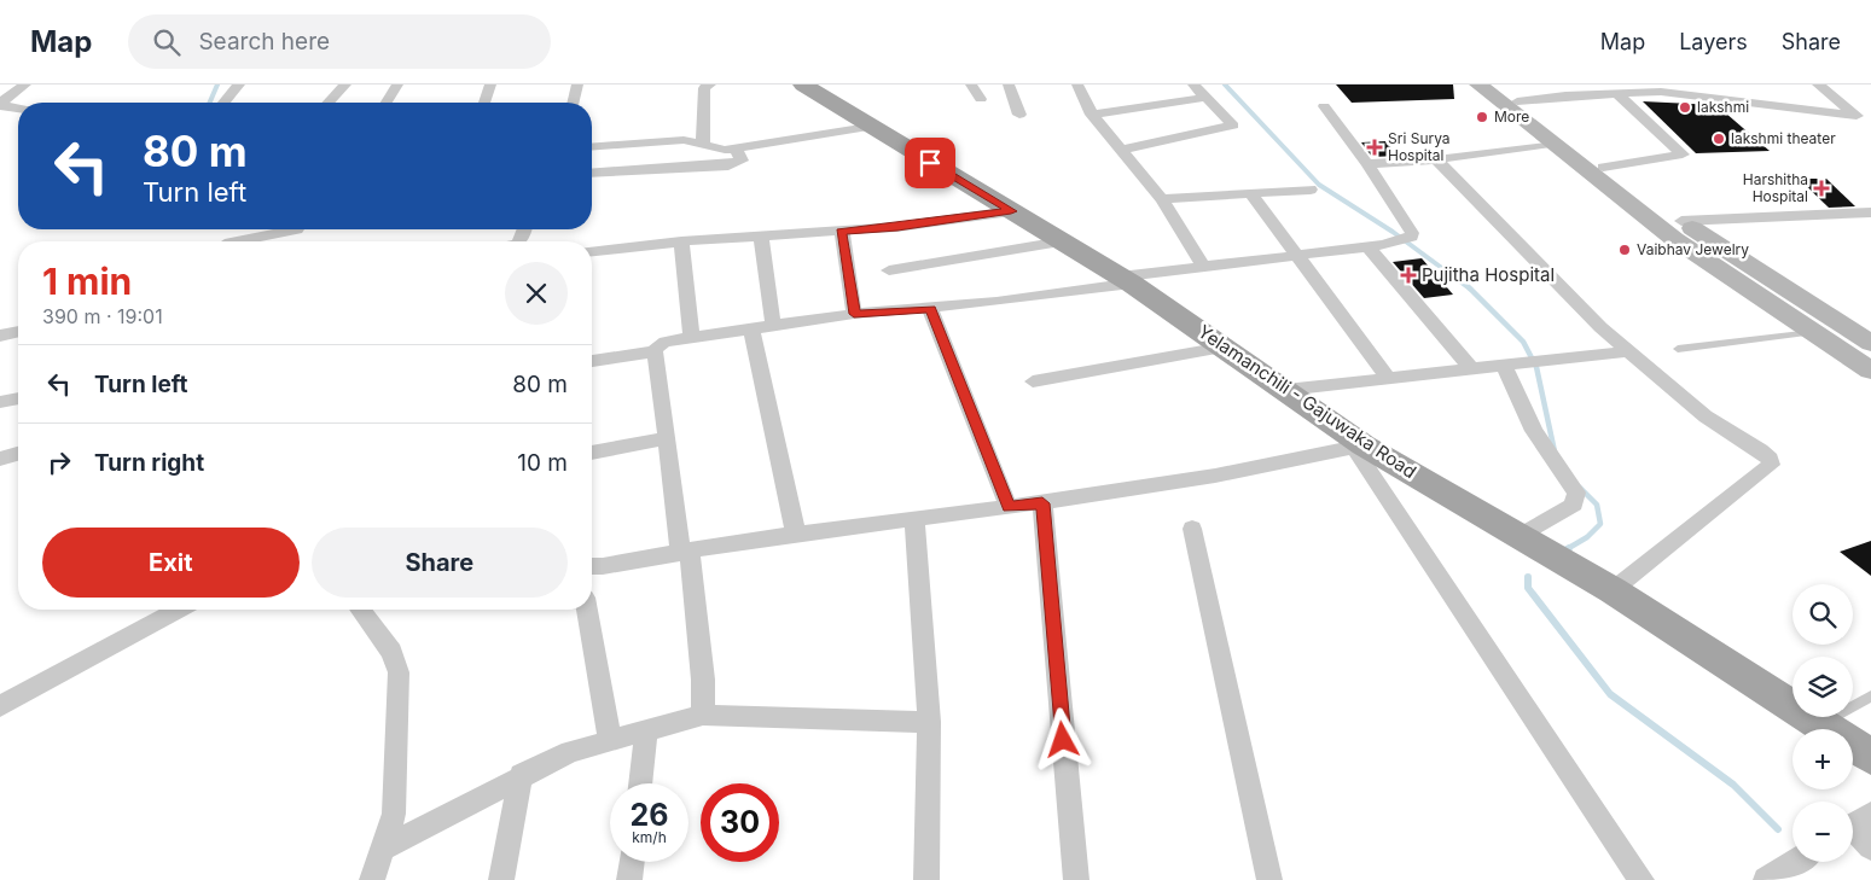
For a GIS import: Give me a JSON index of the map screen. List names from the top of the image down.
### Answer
{
  "streets": {
    "main road": ["Yelamanchili - Gajuwaka Road"]
  },
  "places": {
    "other": [
      "lakshmi",
      "More",
      "lakshmi theater",
      "Vaibhav Jewelry"
    ],
    "health": ["Sri Surya Hospital", "Harshitha Hospital", "Pujitha Hospital"]
  },
  "page": {
    "header": "Map",
    "search": "Search here",
    "nav": ["Map", "Layers", "Share"],
    "turn": ["80 m", "Turn left"],
    "heading": ["1 min", "390 m · 19:01"],
    "list": [
      {
        "name": "Turn left",
        "value": "80 m"
      },
      {
        "name": "Turn right",
        "value": "10 m"
      }
    ],
    "buttons": ["Exit", "Share"],
    "map_buttons": ["+", "−"],
    "speed": "26 km/h",
    "limit": "30"
  }
}
